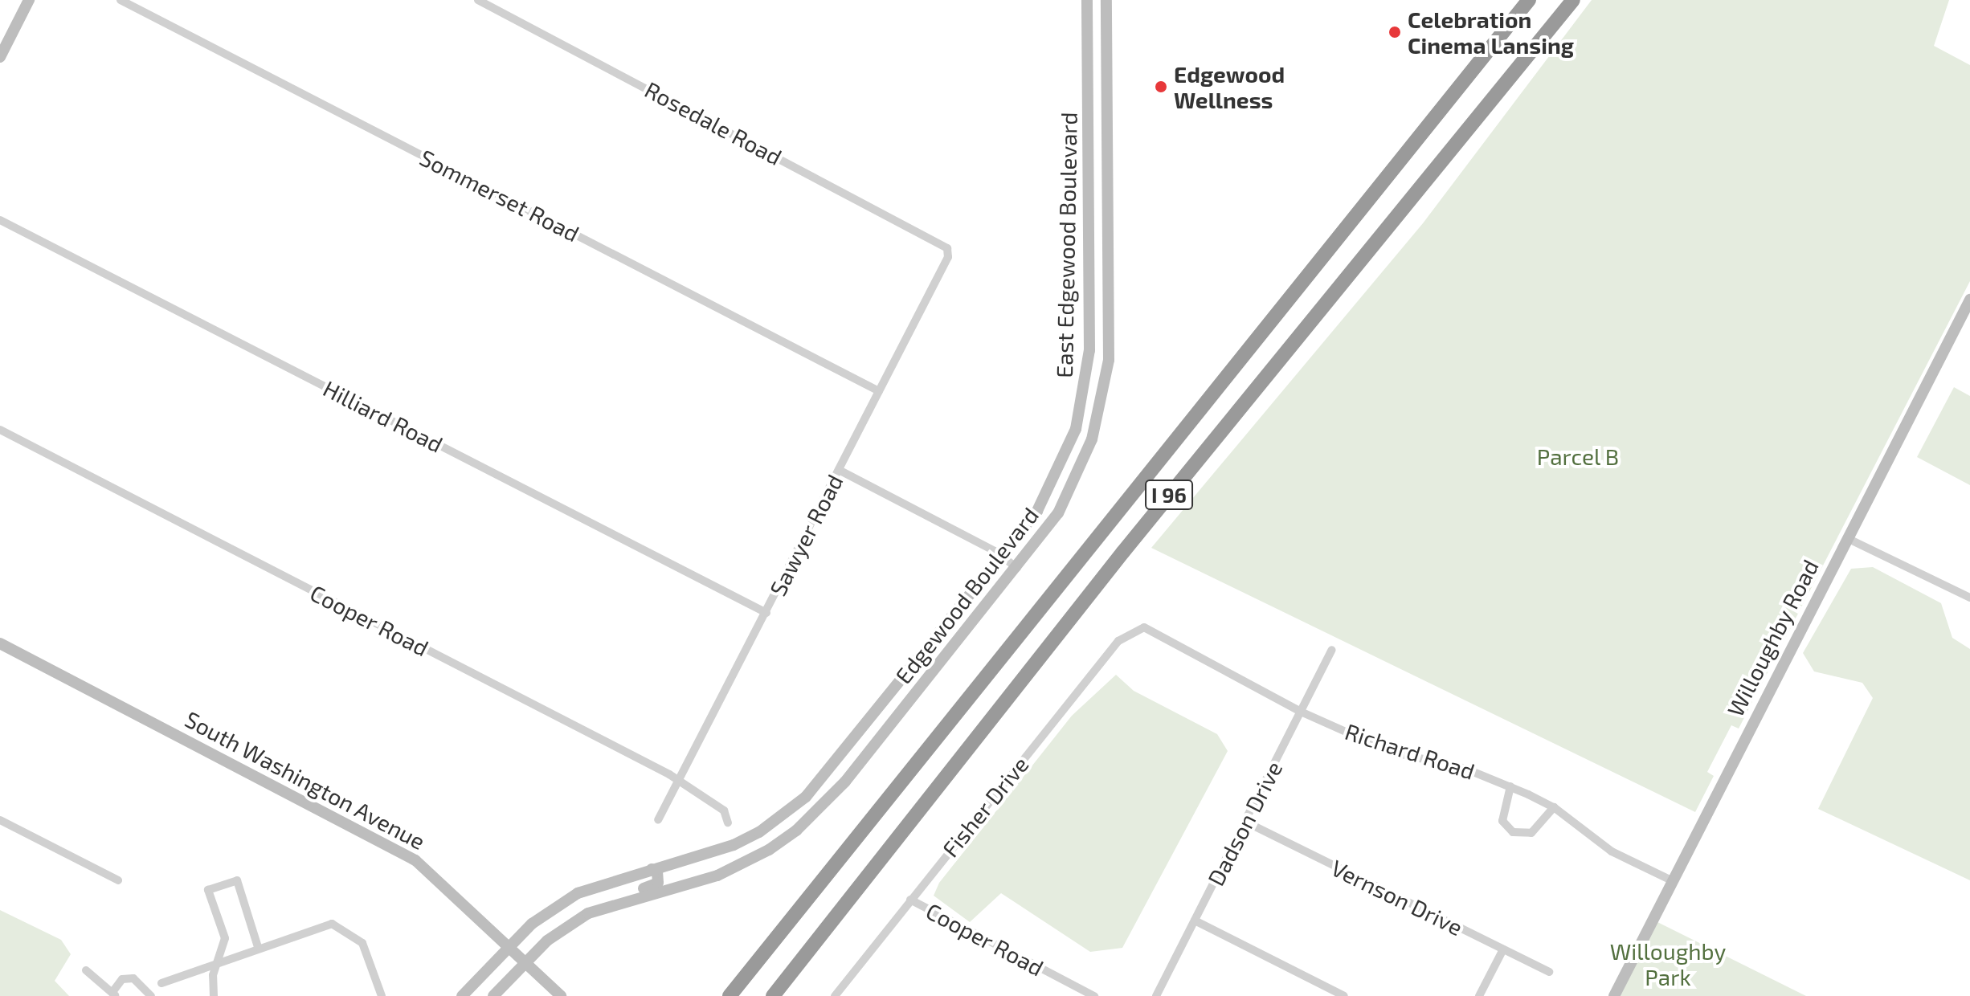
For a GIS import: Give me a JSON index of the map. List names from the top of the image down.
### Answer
{
  "streets": {
    "highway": ["I 96"],
    "street": [
      "Rosedale Road",
      "Sommerset Road",
      "East Edgewood Boulevard",
      "Hilliard Road",
      "Sawyer Road",
      "Edgewood Boulevard",
      "Cooper Road",
      "Willoughby Road",
      "Richard Road",
      "South Washington Avenue",
      "Fisher Drive",
      "Dadson Drive",
      "Vernson Drive"
    ]
  },
  "crossings": [
    ["Rosedale Road", "Sawyer Road"],
    ["Sommerset Road", "Sawyer Road"],
    ["East Edgewood Boulevard", "South Washington Avenue"],
    ["Hilliard Road", "Sawyer Road"],
    ["Sawyer Road", "Cooper Road"],
    ["Edgewood Boulevard", "South Washington Avenue"],
    ["Cooper Road", "Fisher Drive"],
    ["Willoughby Road", "Richard Road"],
    ["Richard Road", "Fisher Drive"],
    ["Richard Road", "Dadson Drive"],
    ["Dadson Drive", "Vernson Drive"]
  ],
  "parks": ["Parcel B", "Willoughby Park"],
  "places": ["Celebration Cinema Lansing", "Edgewood Wellness"]
}
